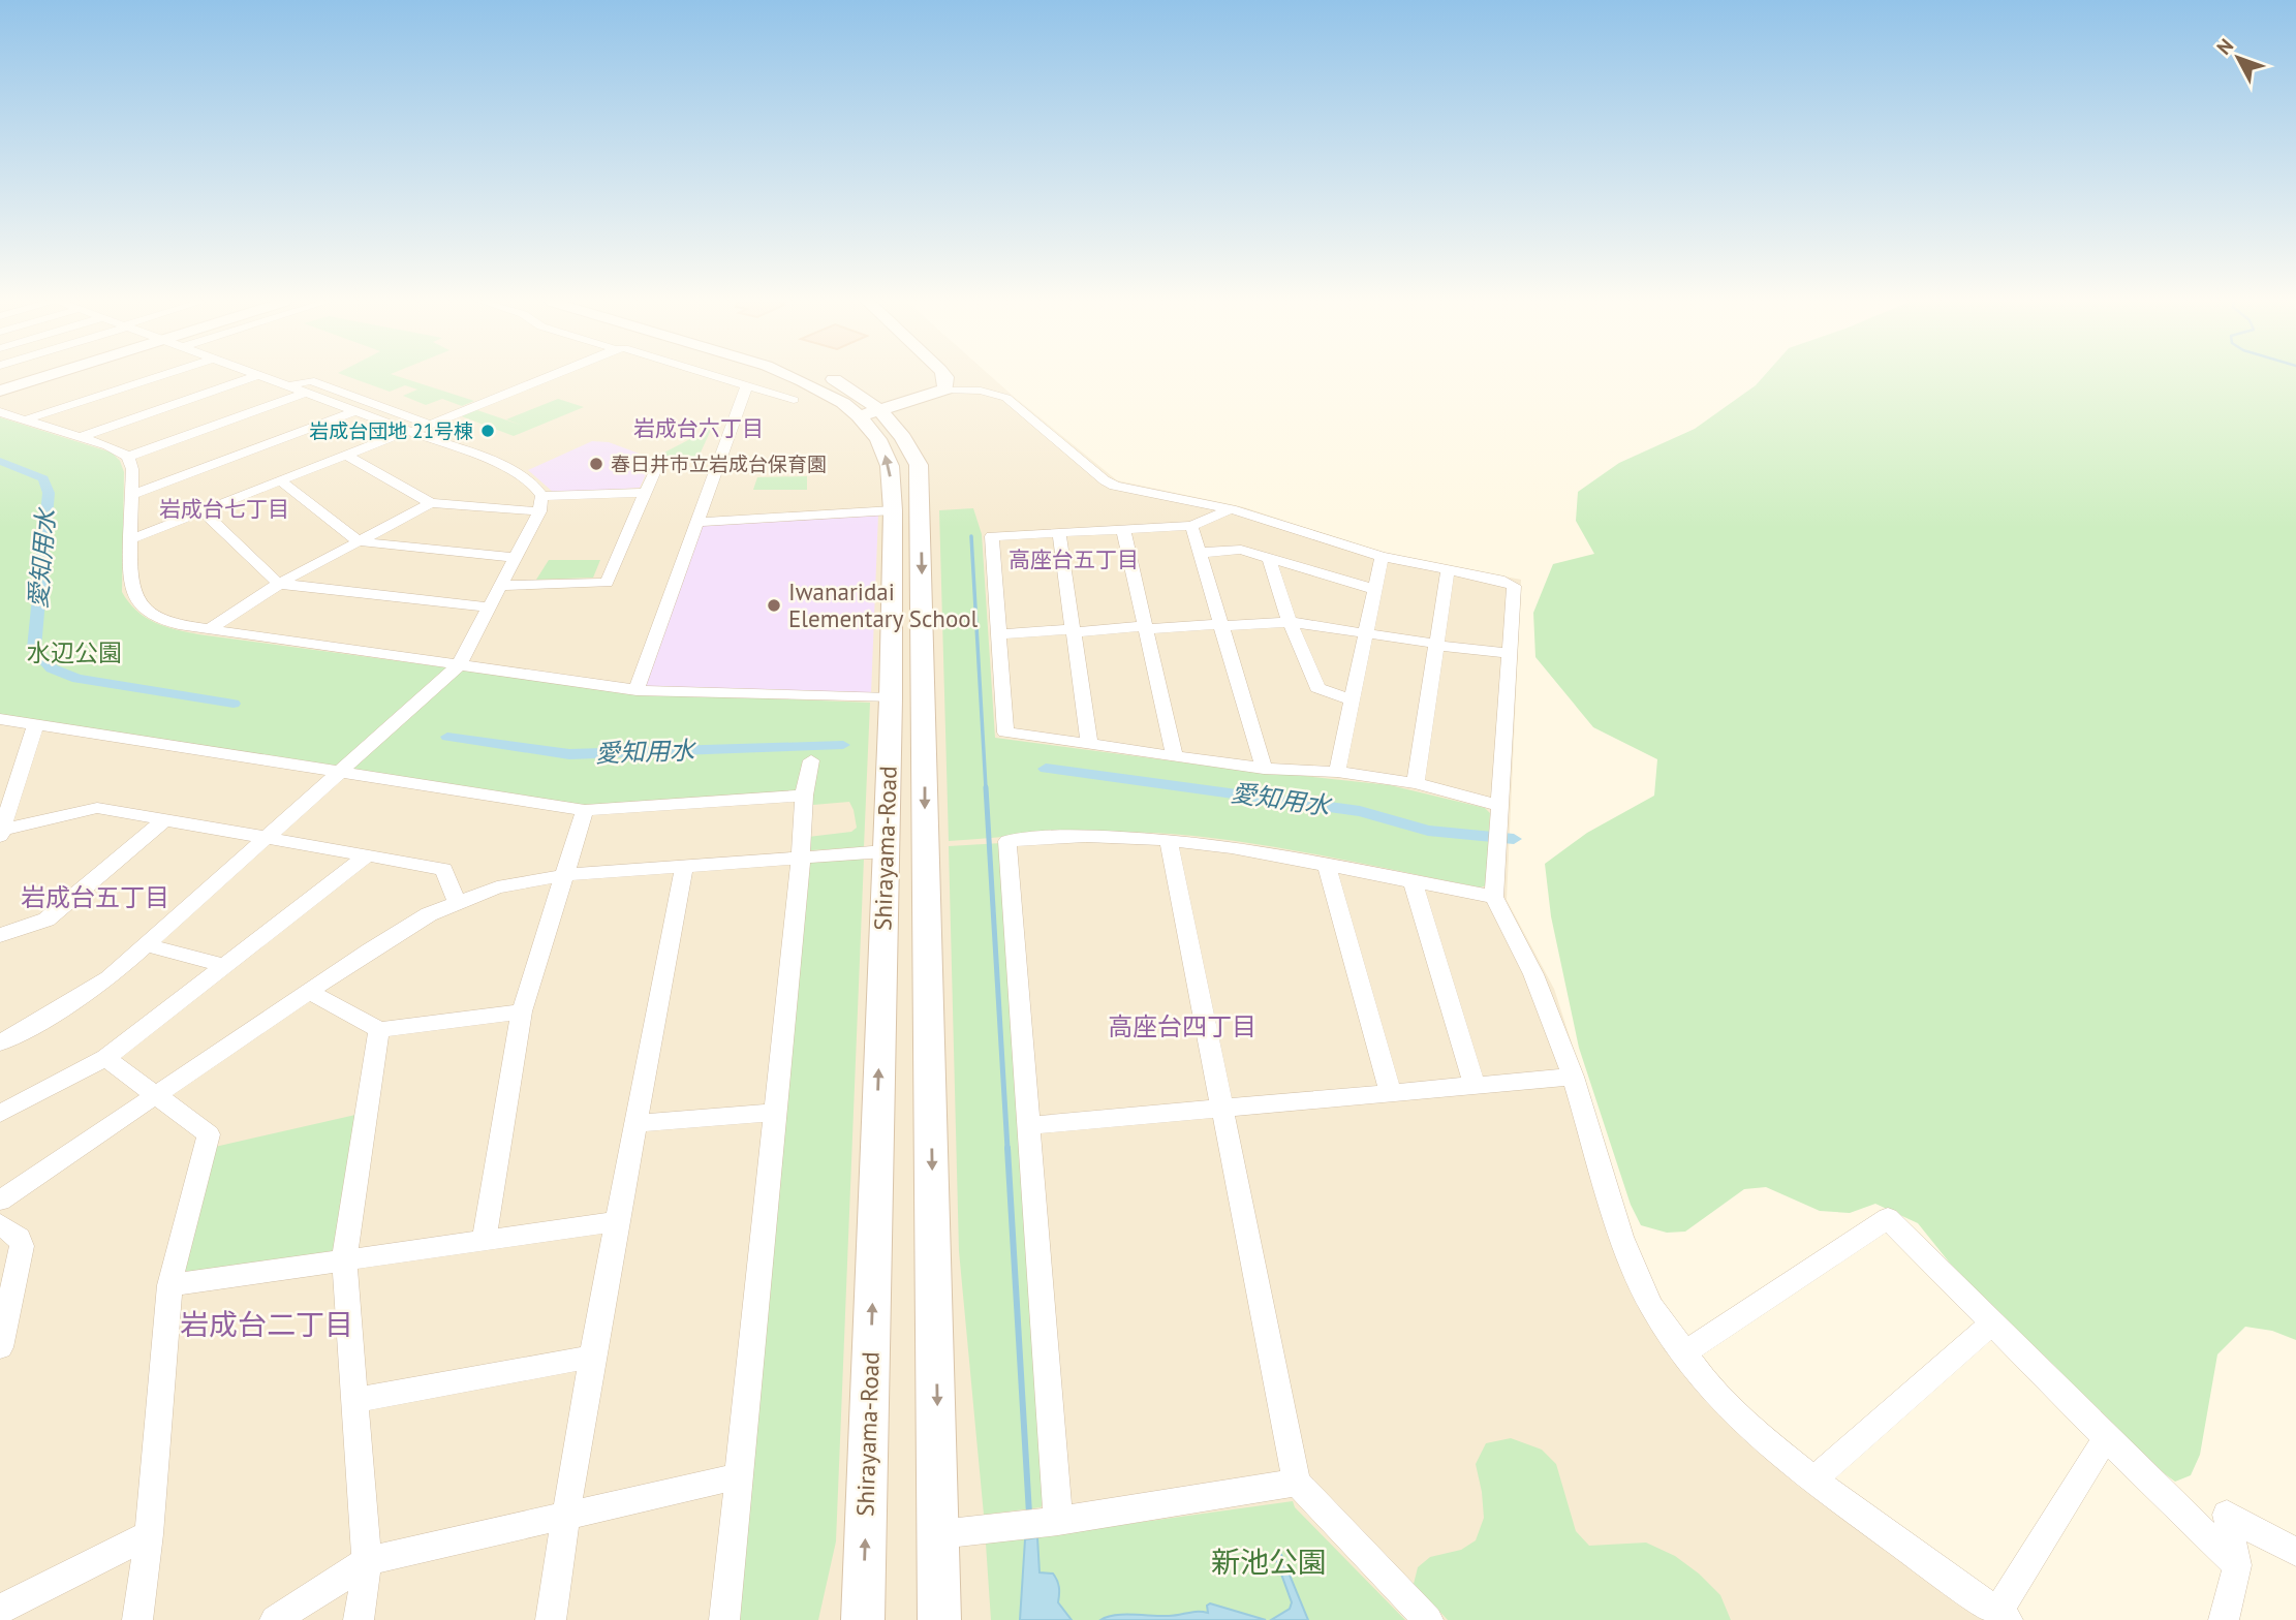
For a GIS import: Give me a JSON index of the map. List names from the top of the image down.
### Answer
{
  "streets": {
    "street": ["Shirayama-Road"]
  },
  "districts": [
    "岩成台六丁目",
    "岩成台七丁目",
    "高座台五丁目",
    "岩成台五丁目",
    "高座台四丁目",
    "岩成台二丁目"
  ],
  "water": ["愛知用水"],
  "parks": ["水辺公園", "新池公園"],
  "places": ["岩成台団地 21号棟", "春日井市立岩成台保育園", "Iwanaridai Elementary School"],
  "north": "top left"
}
